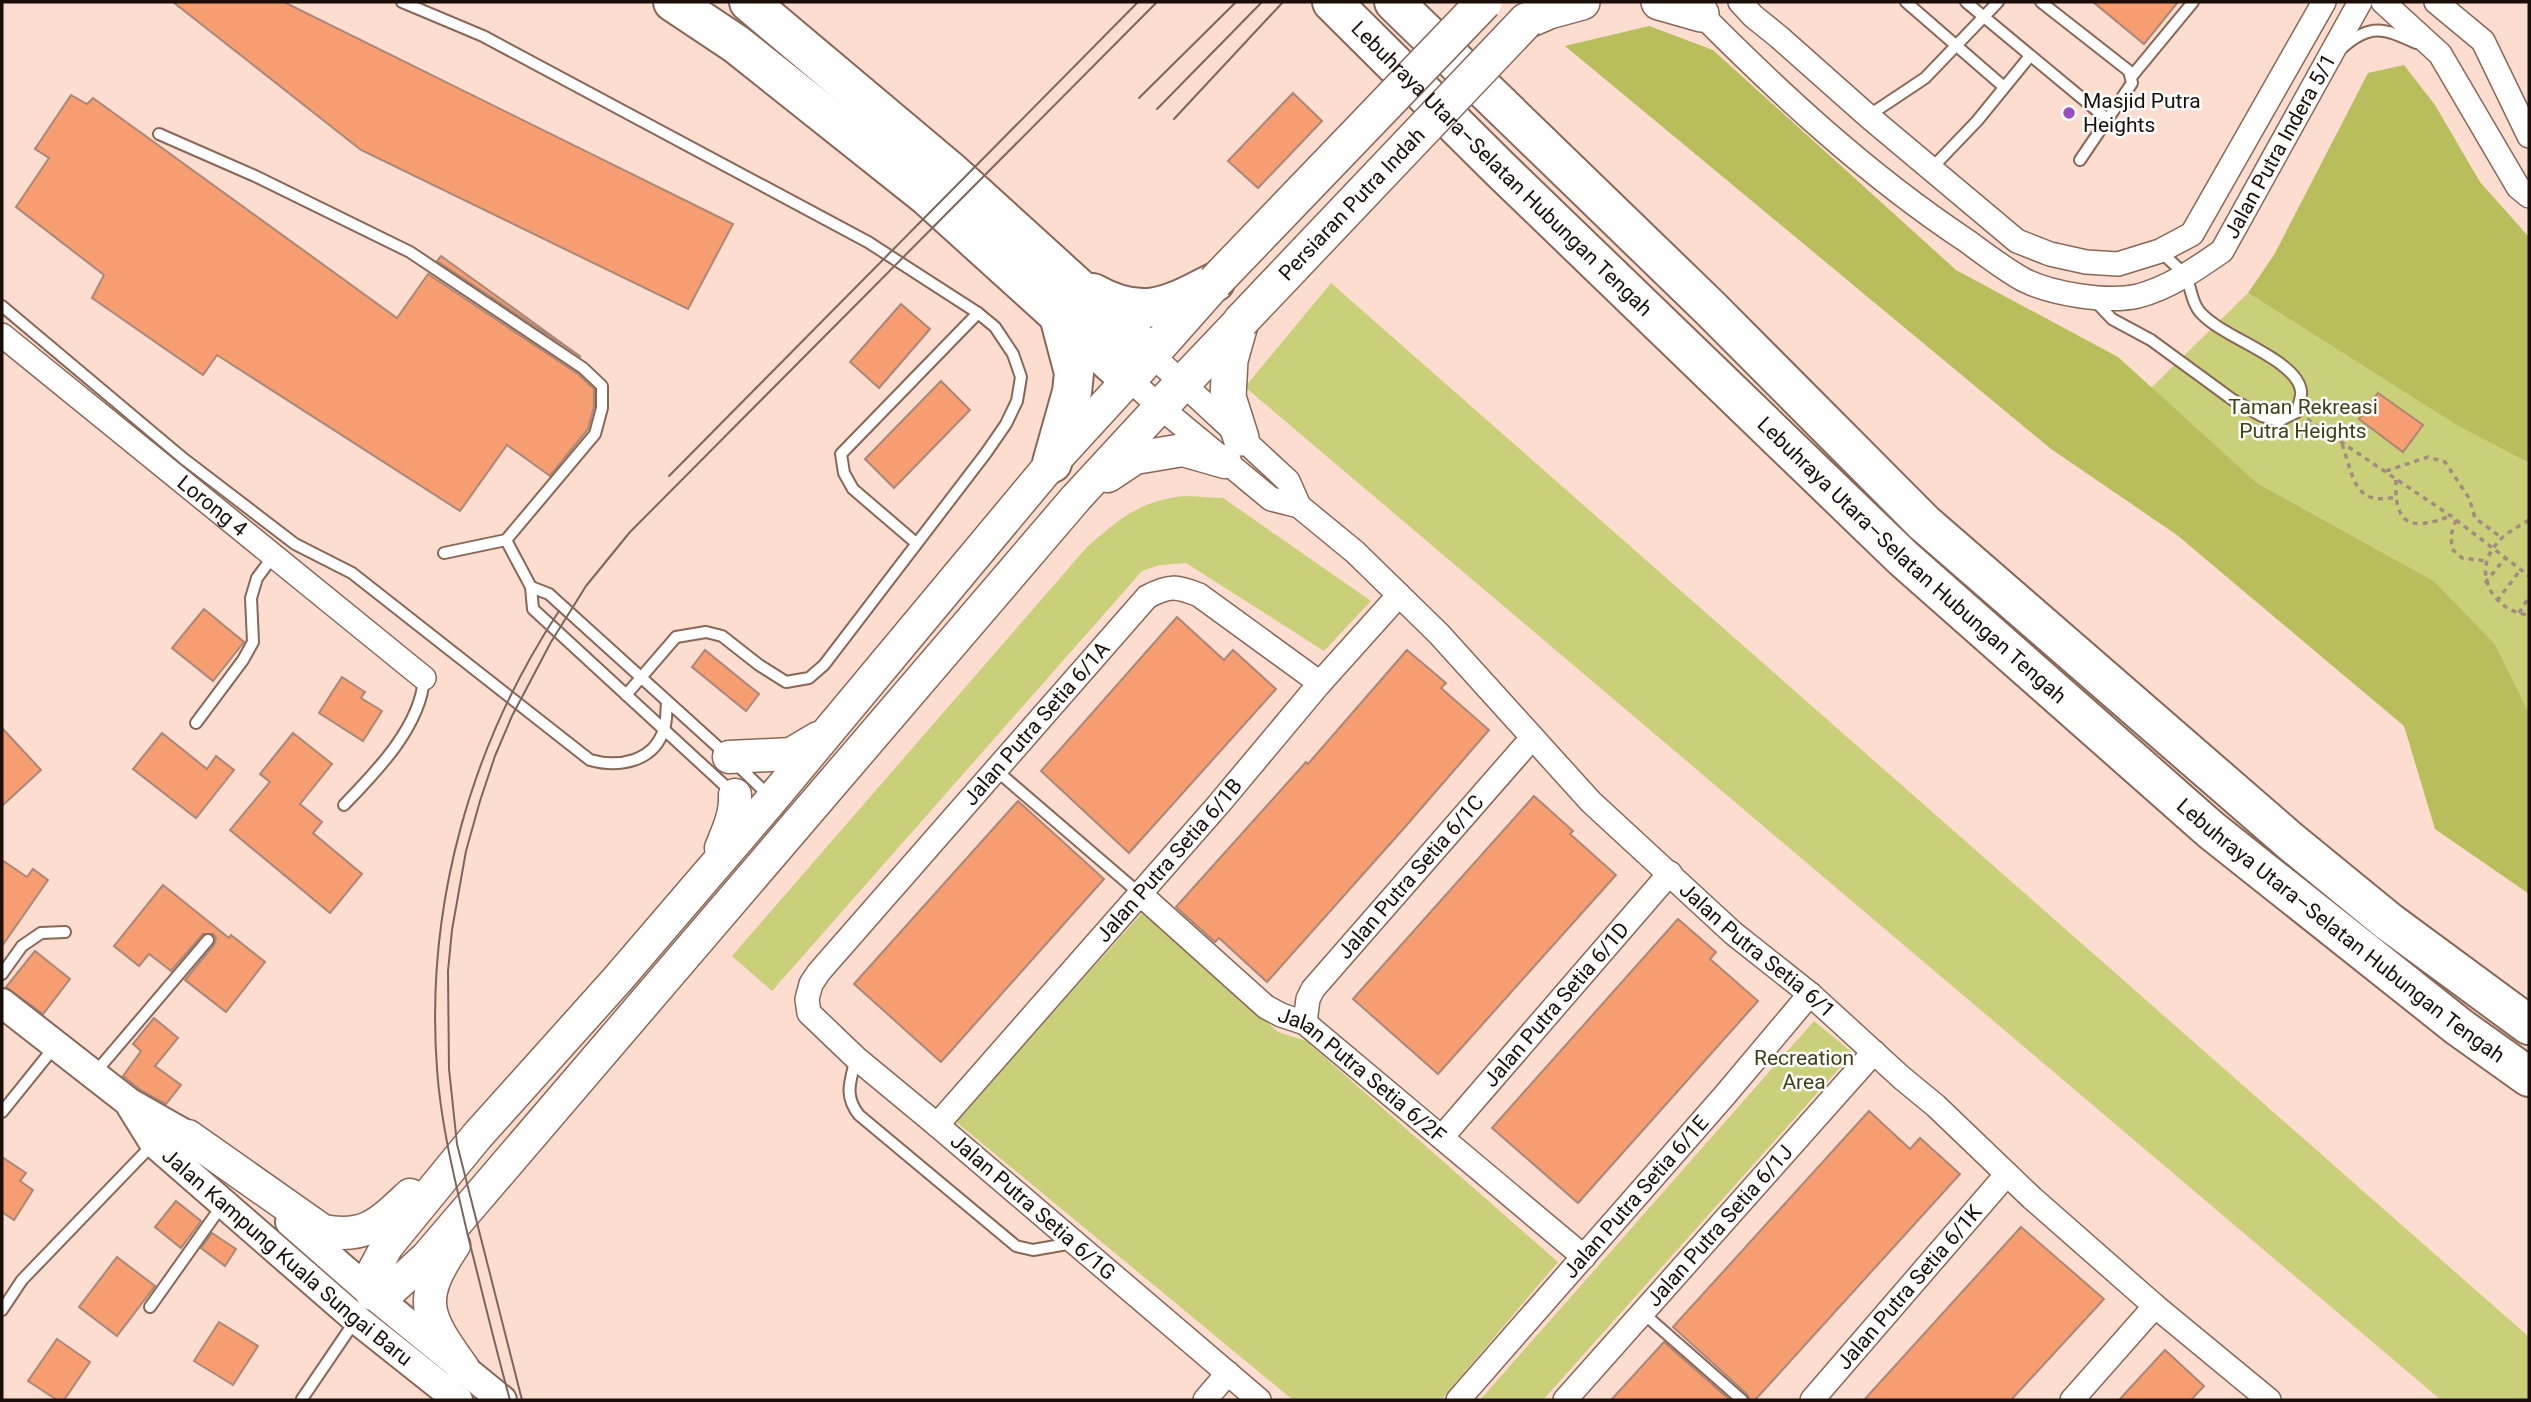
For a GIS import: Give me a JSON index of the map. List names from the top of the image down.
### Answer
{
  "streets": {
    "highway": ["Lebuhraya Utara–Selatan Hubungan Tengah"],
    "main road": ["Persiaran Putra Indah"],
    "street": [
      "Jalan Putra Indera 5/1",
      "Lorong 4",
      "Jalan Putra Setia 6/1A",
      "Jalan Putra Setia 6/1B",
      "Jalan Putra Setia 6/1C",
      "Jalan Putra Setia 6/1",
      "Jalan Putra Setia 6/1D",
      "Jalan Putra Setia 6/2F",
      "Jalan Putra Setia 6/1E",
      "Jalan Putra Setia 6/1G",
      "Jalan Putra Setia 6/1J",
      "Jalan Kampung Kuala Sungai Baru",
      "Jalan Putra Setia 6/1K"
    ]
  },
  "crossings": [
    ["Jalan Putra Setia 6/1A", "Jalan Putra Setia 6/1B"],
    ["Jalan Putra Setia 6/1A", "Jalan Putra Setia 6/1G"],
    ["Jalan Putra Setia 6/1B", "Jalan Putra Setia 6/1"],
    ["Jalan Putra Setia 6/1B", "Jalan Putra Setia 6/2F"],
    ["Jalan Putra Setia 6/1B", "Jalan Putra Setia 6/1G"],
    ["Jalan Putra Setia 6/1C", "Jalan Putra Setia 6/1"],
    ["Jalan Putra Setia 6/1C", "Jalan Putra Setia 6/2F"],
    ["Jalan Putra Setia 6/1", "Jalan Putra Setia 6/1D"],
    ["Jalan Putra Setia 6/1", "Jalan Putra Setia 6/1E"],
    ["Jalan Putra Setia 6/1", "Jalan Putra Setia 6/1J"],
    ["Jalan Putra Setia 6/1", "Jalan Putra Setia 6/1K"],
    ["Jalan Putra Setia 6/1D", "Jalan Putra Setia 6/2F"],
    ["Jalan Putra Setia 6/2F", "Jalan Putra Setia 6/1E"]
  ],
  "parks": ["Taman Rekreasi Putra Heights", "Recreation Area"],
  "places": ["Masjid Putra Heights"]
}
